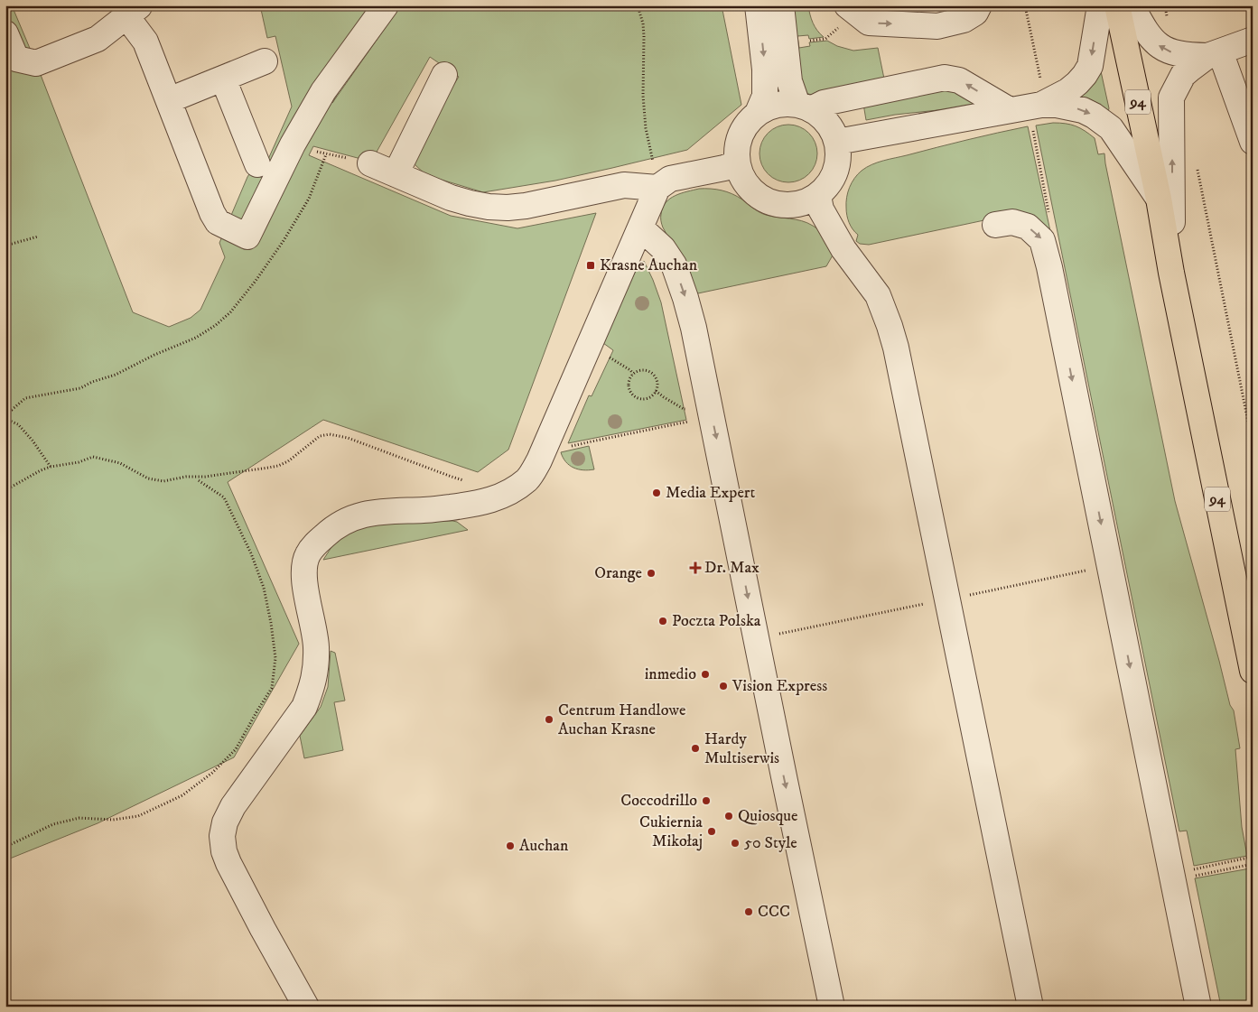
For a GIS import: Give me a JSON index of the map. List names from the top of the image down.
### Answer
{
  "streets": {
    "main road": ["94"]
  },
  "places": {
    "transit": ["Krasne Auchan"],
    "other": [
      "Media Expert",
      "Orange",
      "Poczta Polska",
      "inmedio",
      "Vision Express",
      "Centrum Handlowe Auchan Krasne",
      "Hardy Multiserwis",
      "Coccodrillo",
      "Quiosque",
      "Cukiernia Mikołaj",
      "50 Style",
      "Auchan",
      "CCC"
    ],
    "health": ["Dr. Max"]
  }
}
